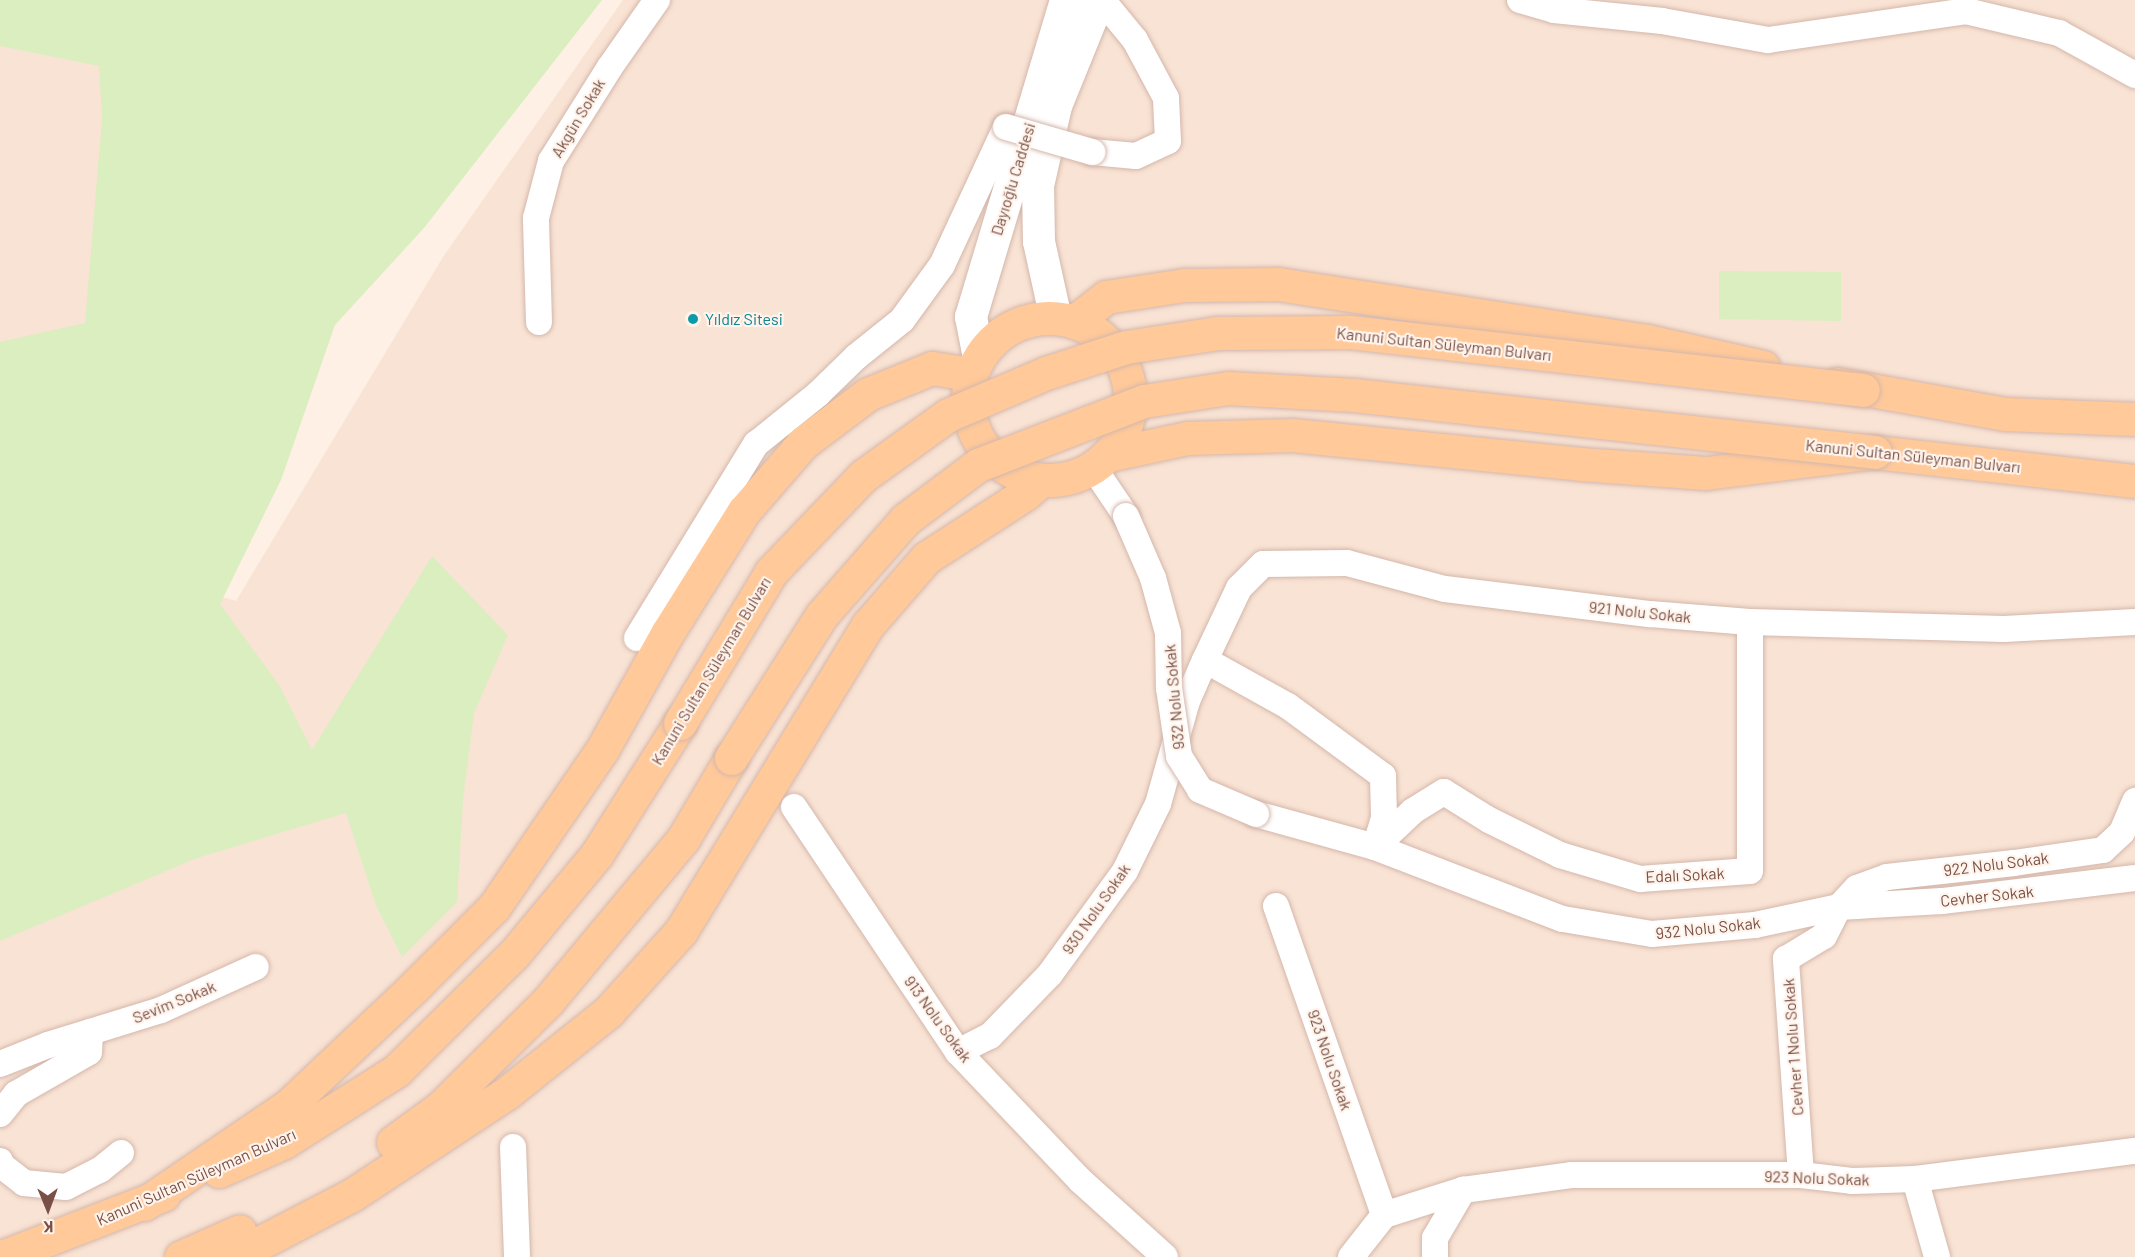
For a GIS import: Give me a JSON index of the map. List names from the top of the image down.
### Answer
{
  "streets": {
    "main road": ["Kanuni Sultan Süleyman Bulvarı"],
    "street": [
      "Akgün Sokak",
      "Dayıoğlu Caddesi",
      "921 Nolu Sokak",
      "932 Nolu Sokak",
      "922 Nolu Sokak",
      "Edalı Sokak",
      "Cevher Sokak",
      "930 Nolu Sokak",
      "Sevim Sokak",
      "913 Nolu Sokak",
      "Cevher 1 Nolu Sokak",
      "923 Nolu Sokak"
    ]
  },
  "crossings": [
    ["Dayıoğlu Caddesi", "932 Nolu Sokak"],
    ["921 Nolu Sokak", "932 Nolu Sokak"],
    ["921 Nolu Sokak", "Edalı Sokak"],
    ["921 Nolu Sokak", "930 Nolu Sokak"],
    ["932 Nolu Sokak", "922 Nolu Sokak"],
    ["932 Nolu Sokak", "Edalı Sokak"],
    ["932 Nolu Sokak", "Cevher Sokak"],
    ["932 Nolu Sokak", "930 Nolu Sokak"],
    ["932 Nolu Sokak", "Cevher 1 Nolu Sokak"],
    ["922 Nolu Sokak", "Cevher Sokak"],
    ["922 Nolu Sokak", "Cevher 1 Nolu Sokak"],
    ["Cevher Sokak", "Cevher 1 Nolu Sokak"],
    ["930 Nolu Sokak", "913 Nolu Sokak"],
    ["Cevher 1 Nolu Sokak", "923 Nolu Sokak"]
  ],
  "places": ["Yıldız Sitesi"],
  "north": "bottom"
}
